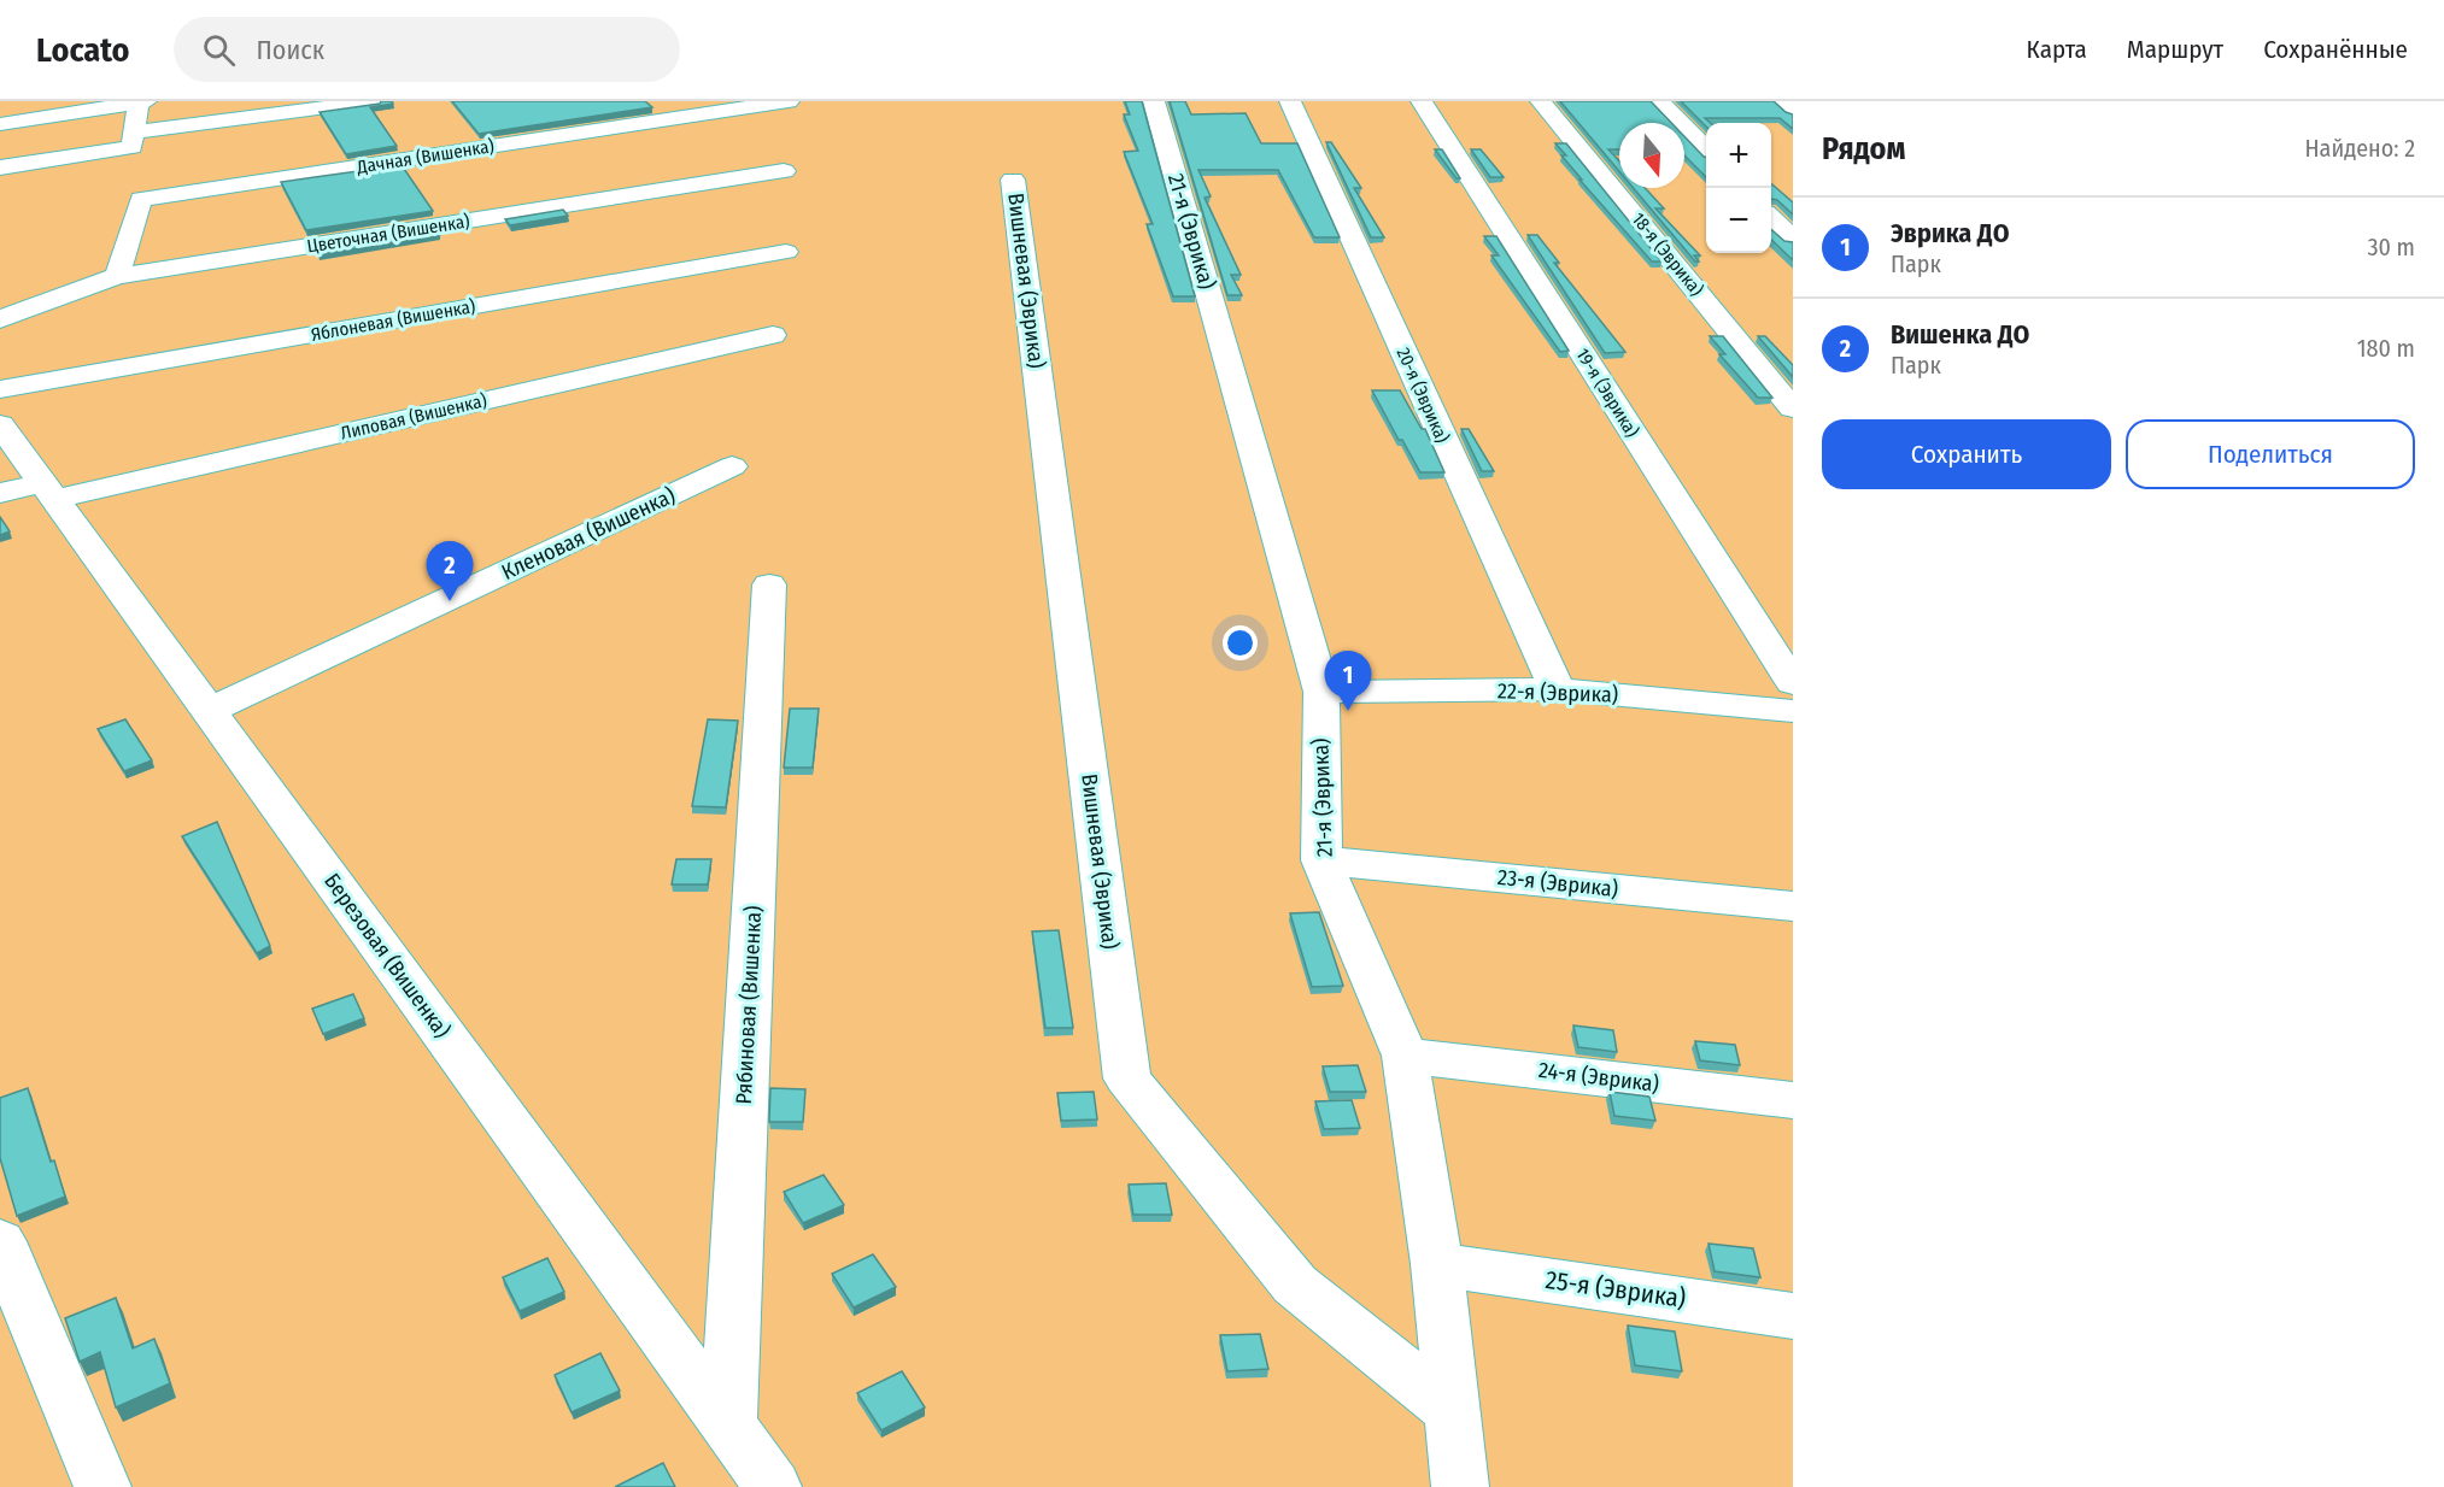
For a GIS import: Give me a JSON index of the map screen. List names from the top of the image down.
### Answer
{
  "streets": {
    "lane": [
      "Дачная (Вишенка)",
      "21-я (Эврика)",
      "Цветочная (Вишенка)",
      "18-я (Эврика)",
      "Вишневая (Эврика)",
      "Яблоневая (Вишенка)",
      "19-я (Эврика)",
      "20-я (Эврика)",
      "Липовая (Вишенка)",
      "Кленовая (Вишенка)",
      "22-я (Эврика)",
      "23-я (Эврика)",
      "Березовая (Вишенка)",
      "Рябиновая (Вишенка)",
      "24-я (Эврика)",
      "25-я (Эврика)"
    ]
  },
  "crossings": [
    ["Дачная (Вишенка)", "Цветочная (Вишенка)"],
    ["21-я (Эврика)", "Вишневая (Эврика)"],
    ["21-я (Эврика)", "22-я (Эврика)"],
    ["21-я (Эврика)", "23-я (Эврика)"],
    ["21-я (Эврика)", "24-я (Эврика)"],
    ["21-я (Эврика)", "25-я (Эврика)"],
    ["20-я (Эврика)", "22-я (Эврика)"],
    ["Липовая (Вишенка)", "Березовая (Вишенка)"],
    ["Кленовая (Вишенка)", "Березовая (Вишенка)"],
    ["Березовая (Вишенка)", "Рябиновая (Вишенка)"]
  ],
  "north": "bottom",
  "page": {
    "header": "Locato",
    "search": "Поиск",
    "nav": ["Карта", "Маршрут", "Сохранённые"],
    "heading": ["Рядом", "Найдено: 2"],
    "map_buttons": ["+", "−"],
    "list": [
      {
        "mark": "1",
        "name": "Эврика ДО",
        "note": "Парк",
        "value": "30 m"
      },
      {
        "mark": "2",
        "name": "Вишенка ДО",
        "note": "Парк",
        "value": "180 m"
      }
    ],
    "buttons": ["Сохранить", "Поделиться"],
    "pins": ["2", "1"]
  }
}
